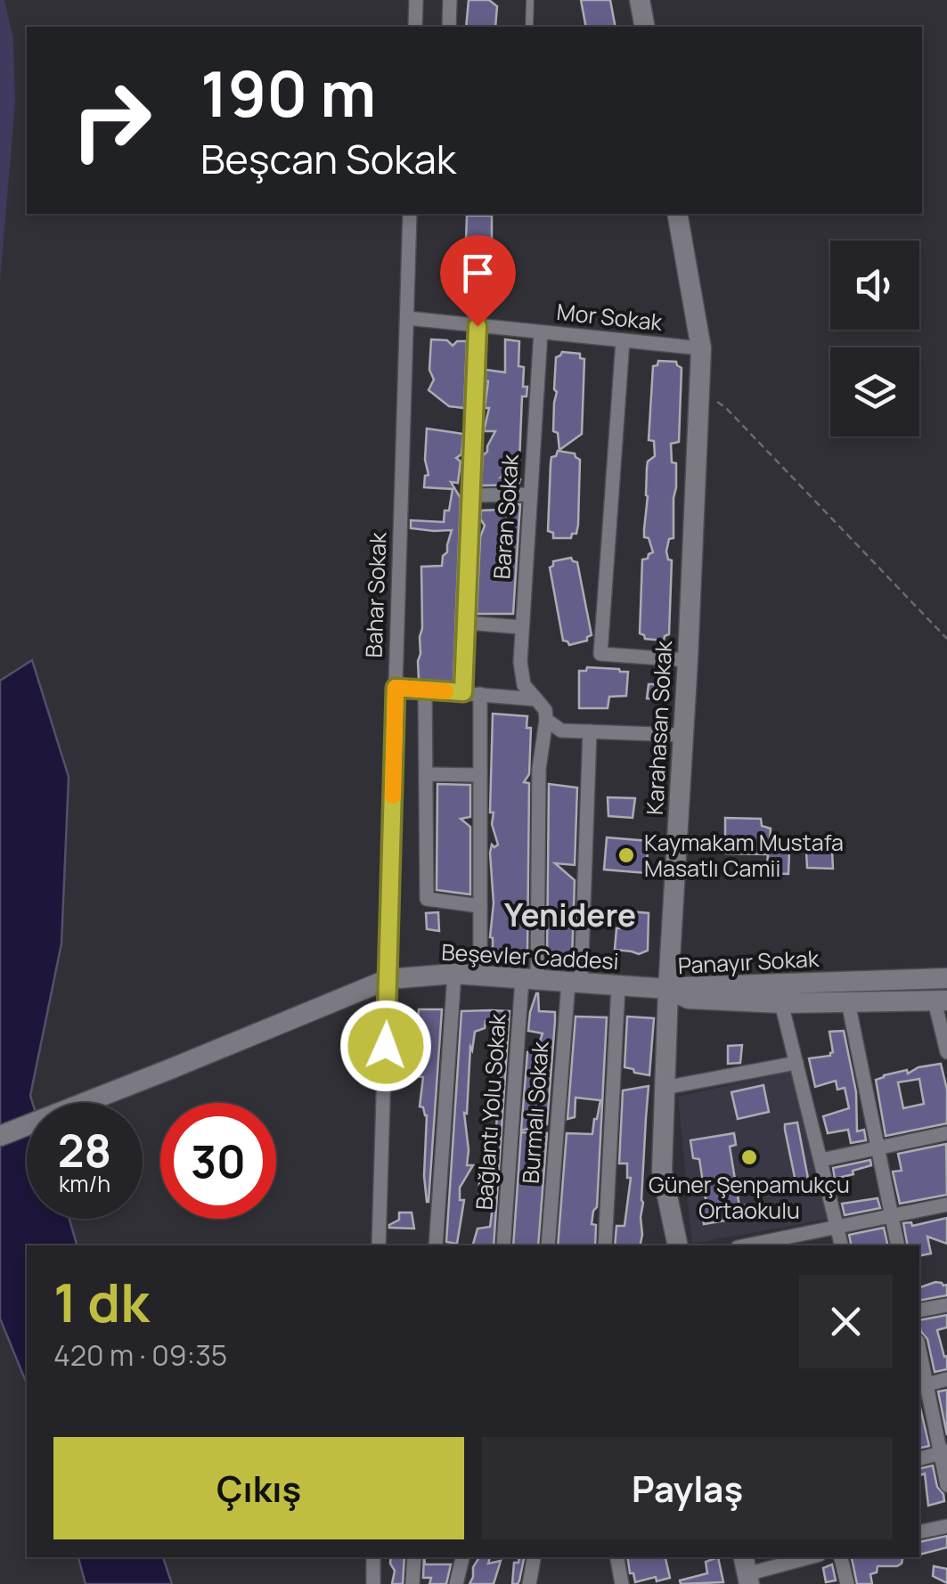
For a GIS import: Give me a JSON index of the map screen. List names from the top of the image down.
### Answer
{
  "streets": {
    "street": [
      "Mor Sokak",
      "Baran Sokak",
      "Bahar Sokak",
      "Karahasan Sokak",
      "Beşevler Caddesi",
      "Panayır Sokak",
      "Bağlantı Yolu Sokak",
      "Burmalı Sokak"
    ]
  },
  "crossings": [
    ["Mor Sokak", "Baran Sokak"],
    ["Mor Sokak", "Bahar Sokak"],
    ["Mor Sokak", "Karahasan Sokak"],
    ["Baran Sokak", "Bağlantı Yolu Sokak"],
    ["Bahar Sokak", "Beşevler Caddesi"],
    ["Karahasan Sokak", "Beşevler Caddesi"],
    ["Karahasan Sokak", "Panayır Sokak"],
    ["Beşevler Caddesi", "Panayır Sokak"],
    ["Beşevler Caddesi", "Bağlantı Yolu Sokak"],
    ["Beşevler Caddesi", "Burmalı Sokak"]
  ],
  "districts": ["Yenidere"],
  "places": ["Kaymakam Mustafa Masatlı Camii", "Güner Şenpamukçu Ortaokulu"],
  "page": {
    "turn": ["190 m", "Beşcan Sokak"],
    "speed": "28 km/h",
    "limit": "30",
    "heading": ["1 dk", "420 m · 09:35"],
    "buttons": ["Çıkış", "Paylaş"]
  }
}
